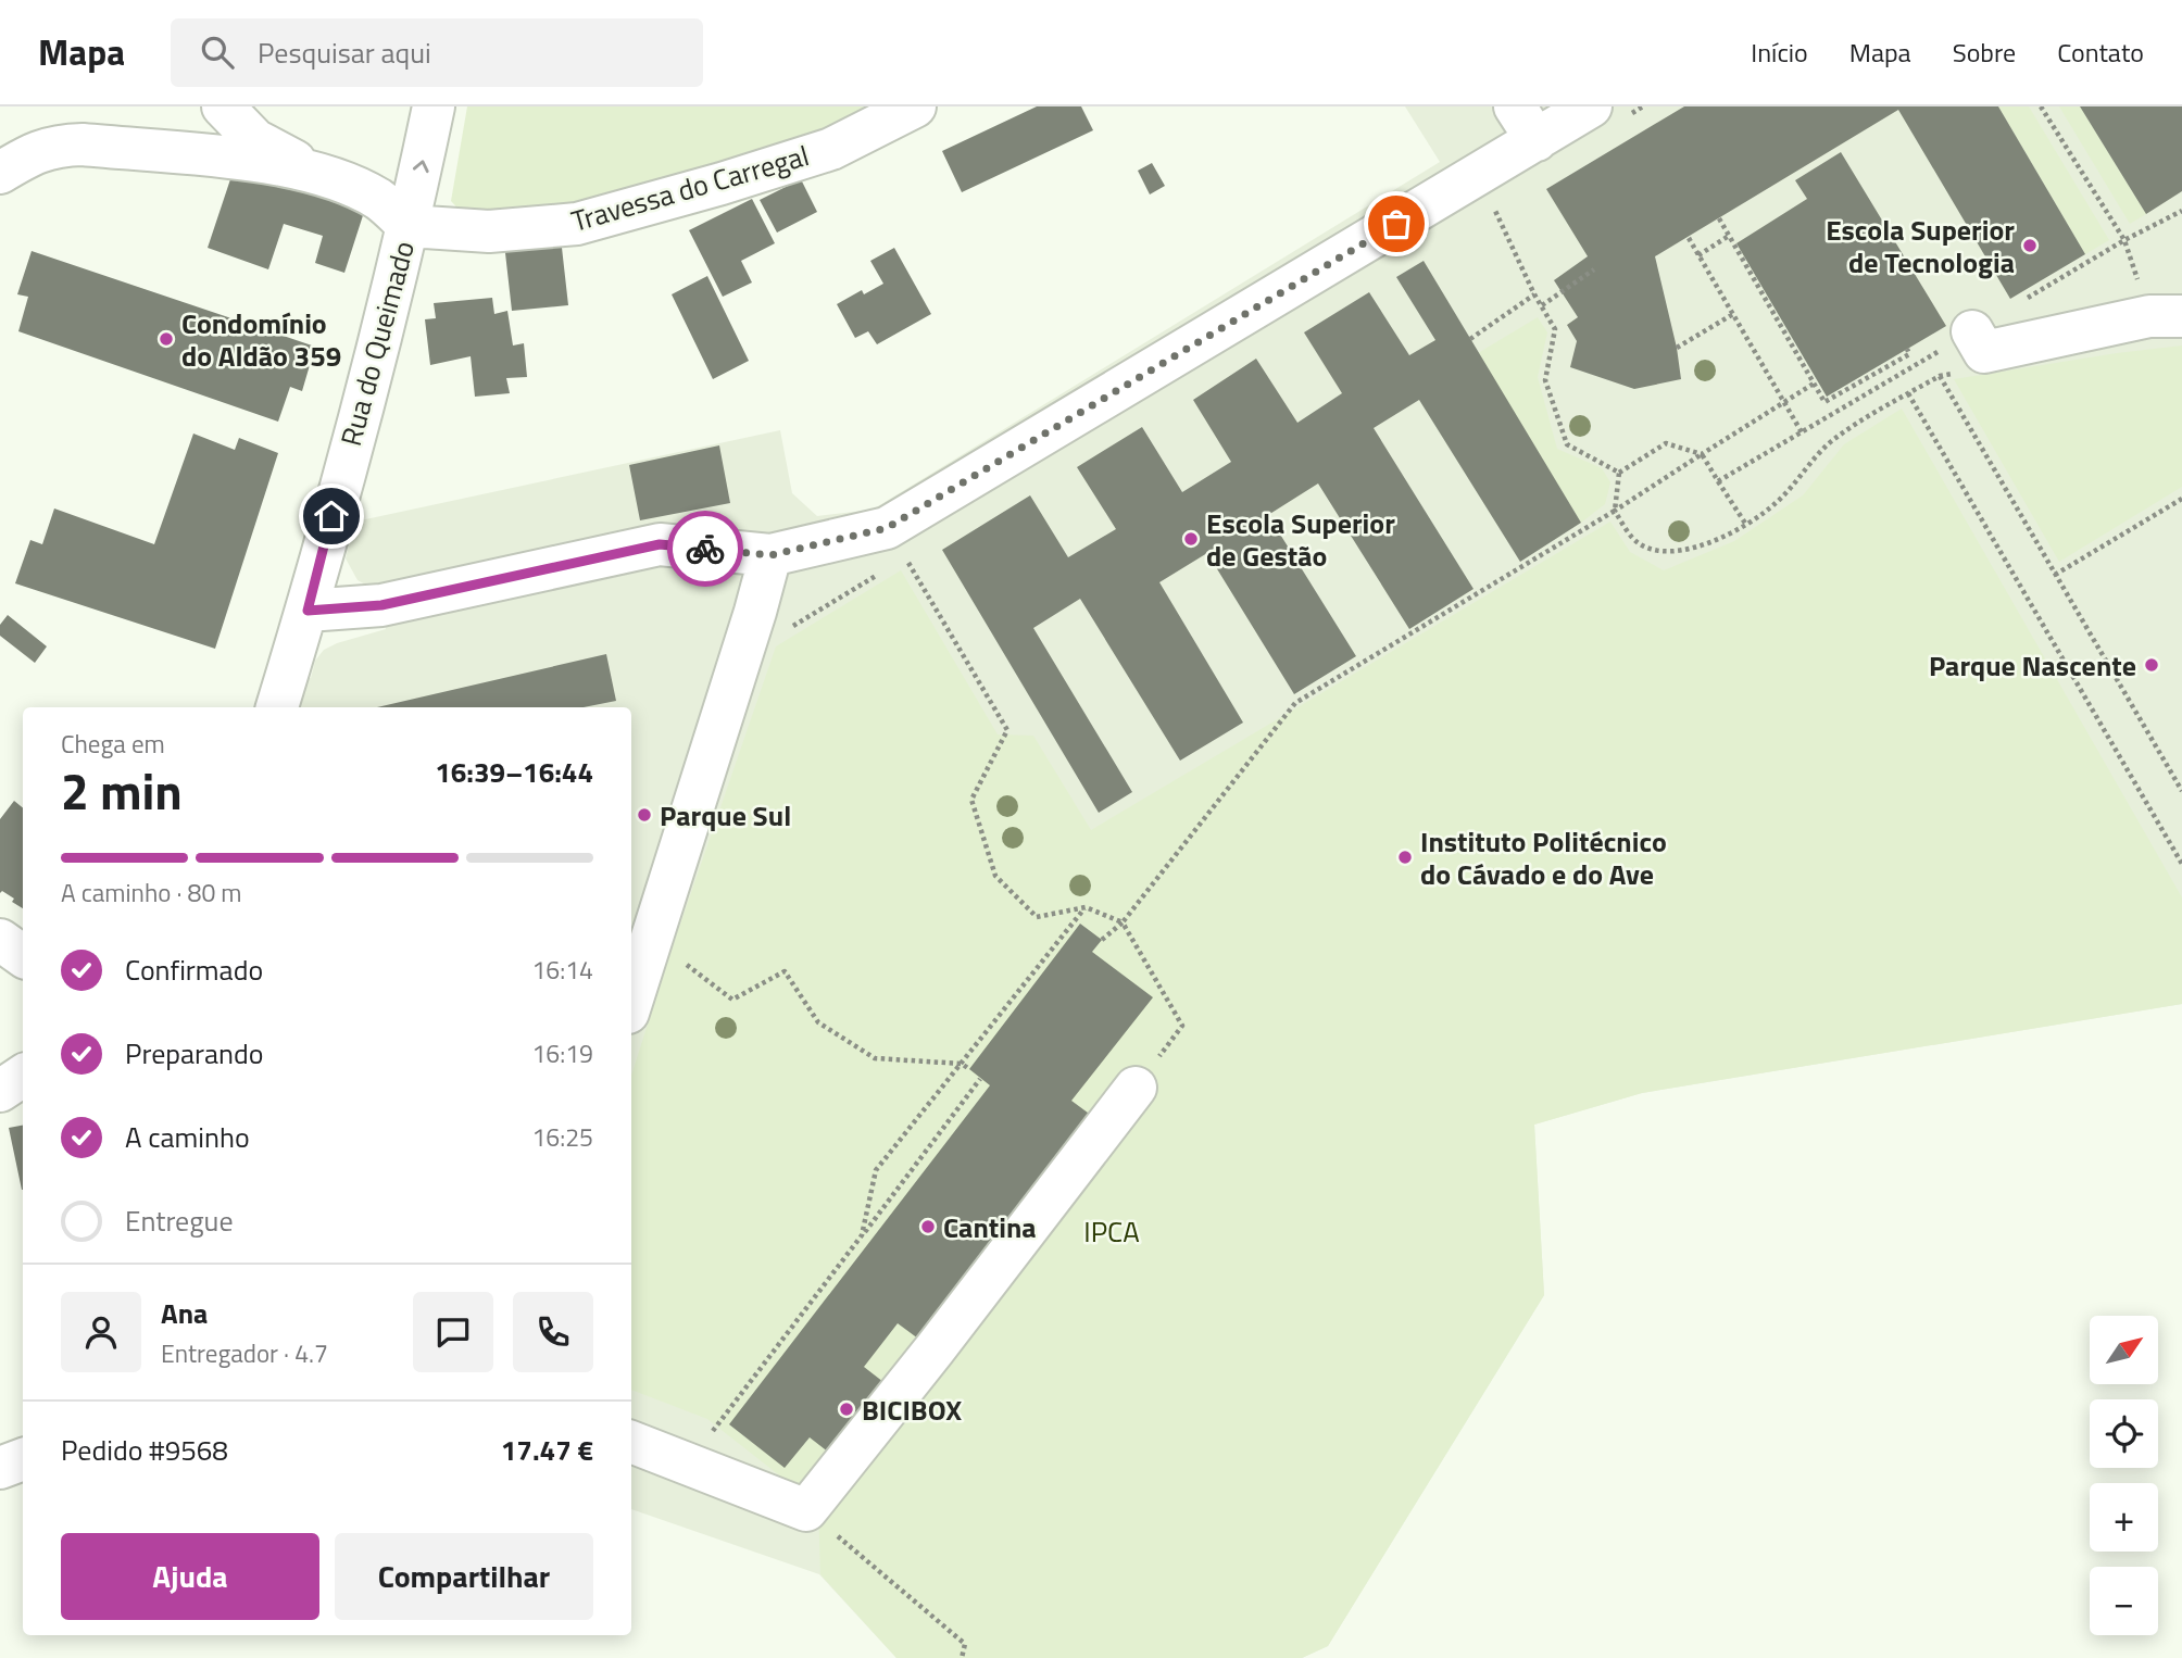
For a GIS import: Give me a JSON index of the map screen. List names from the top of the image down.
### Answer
{
  "streets": {
    "street": ["Travessa do Carregal", "Rua do Queimado"]
  },
  "crossings": [
    ["Travessa do Carregal", "Rua do Queimado"]
  ],
  "parks": ["IPCA"],
  "places": [
    "Escola Superior de Tecnologia",
    "Condomínio do Aldão 359",
    "Escola Superior de Gestão",
    "Parque Nascente",
    "Parque Sul",
    "Instituto Politécnico do Cávado e do Ave",
    "Cantina",
    "BICIBOX"
  ],
  "north": "top right",
  "page": {
    "header": "Mapa",
    "search": "Pesquisar aqui",
    "nav": [
      "Início",
      "Mapa",
      "Sobre",
      "Contato"
    ],
    "heading": ["2 min", "Chega em", "16:39–16:44"],
    "panel": [
      "Ana",
      "Entregador · 4.7",
      "Pedido #9568",
      "17.47 €"
    ],
    "bar": "A caminho · 80 m",
    "list": [
      ["Confirmado", "16:14"],
      ["Preparando", "16:19"],
      ["A caminho", "16:25"],
      "Entregue"
    ],
    "map_buttons": ["+", "−"],
    "buttons": ["Ajuda", "Compartilhar"]
  }
}
